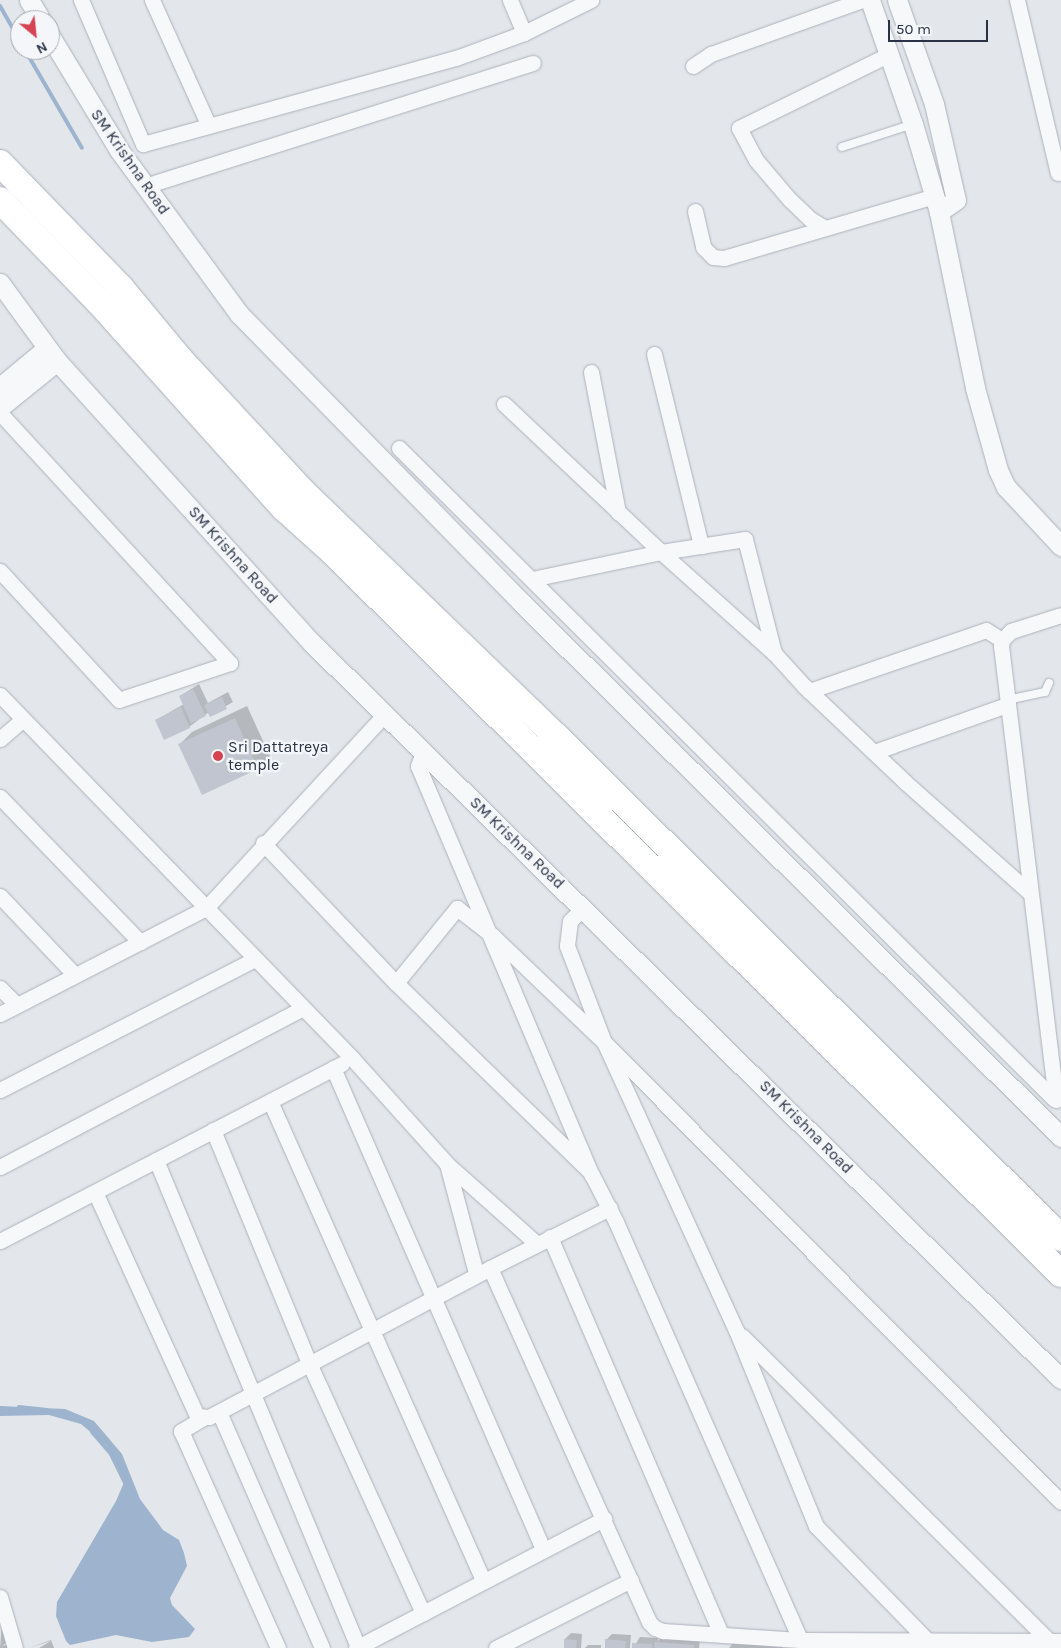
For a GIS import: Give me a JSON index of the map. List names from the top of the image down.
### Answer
{
  "streets": {
    "street": ["SM Krishna Road"]
  },
  "places": ["Sri Dattatreya temple"],
  "scale_bar": "50 m",
  "north": "bottom right"
}
